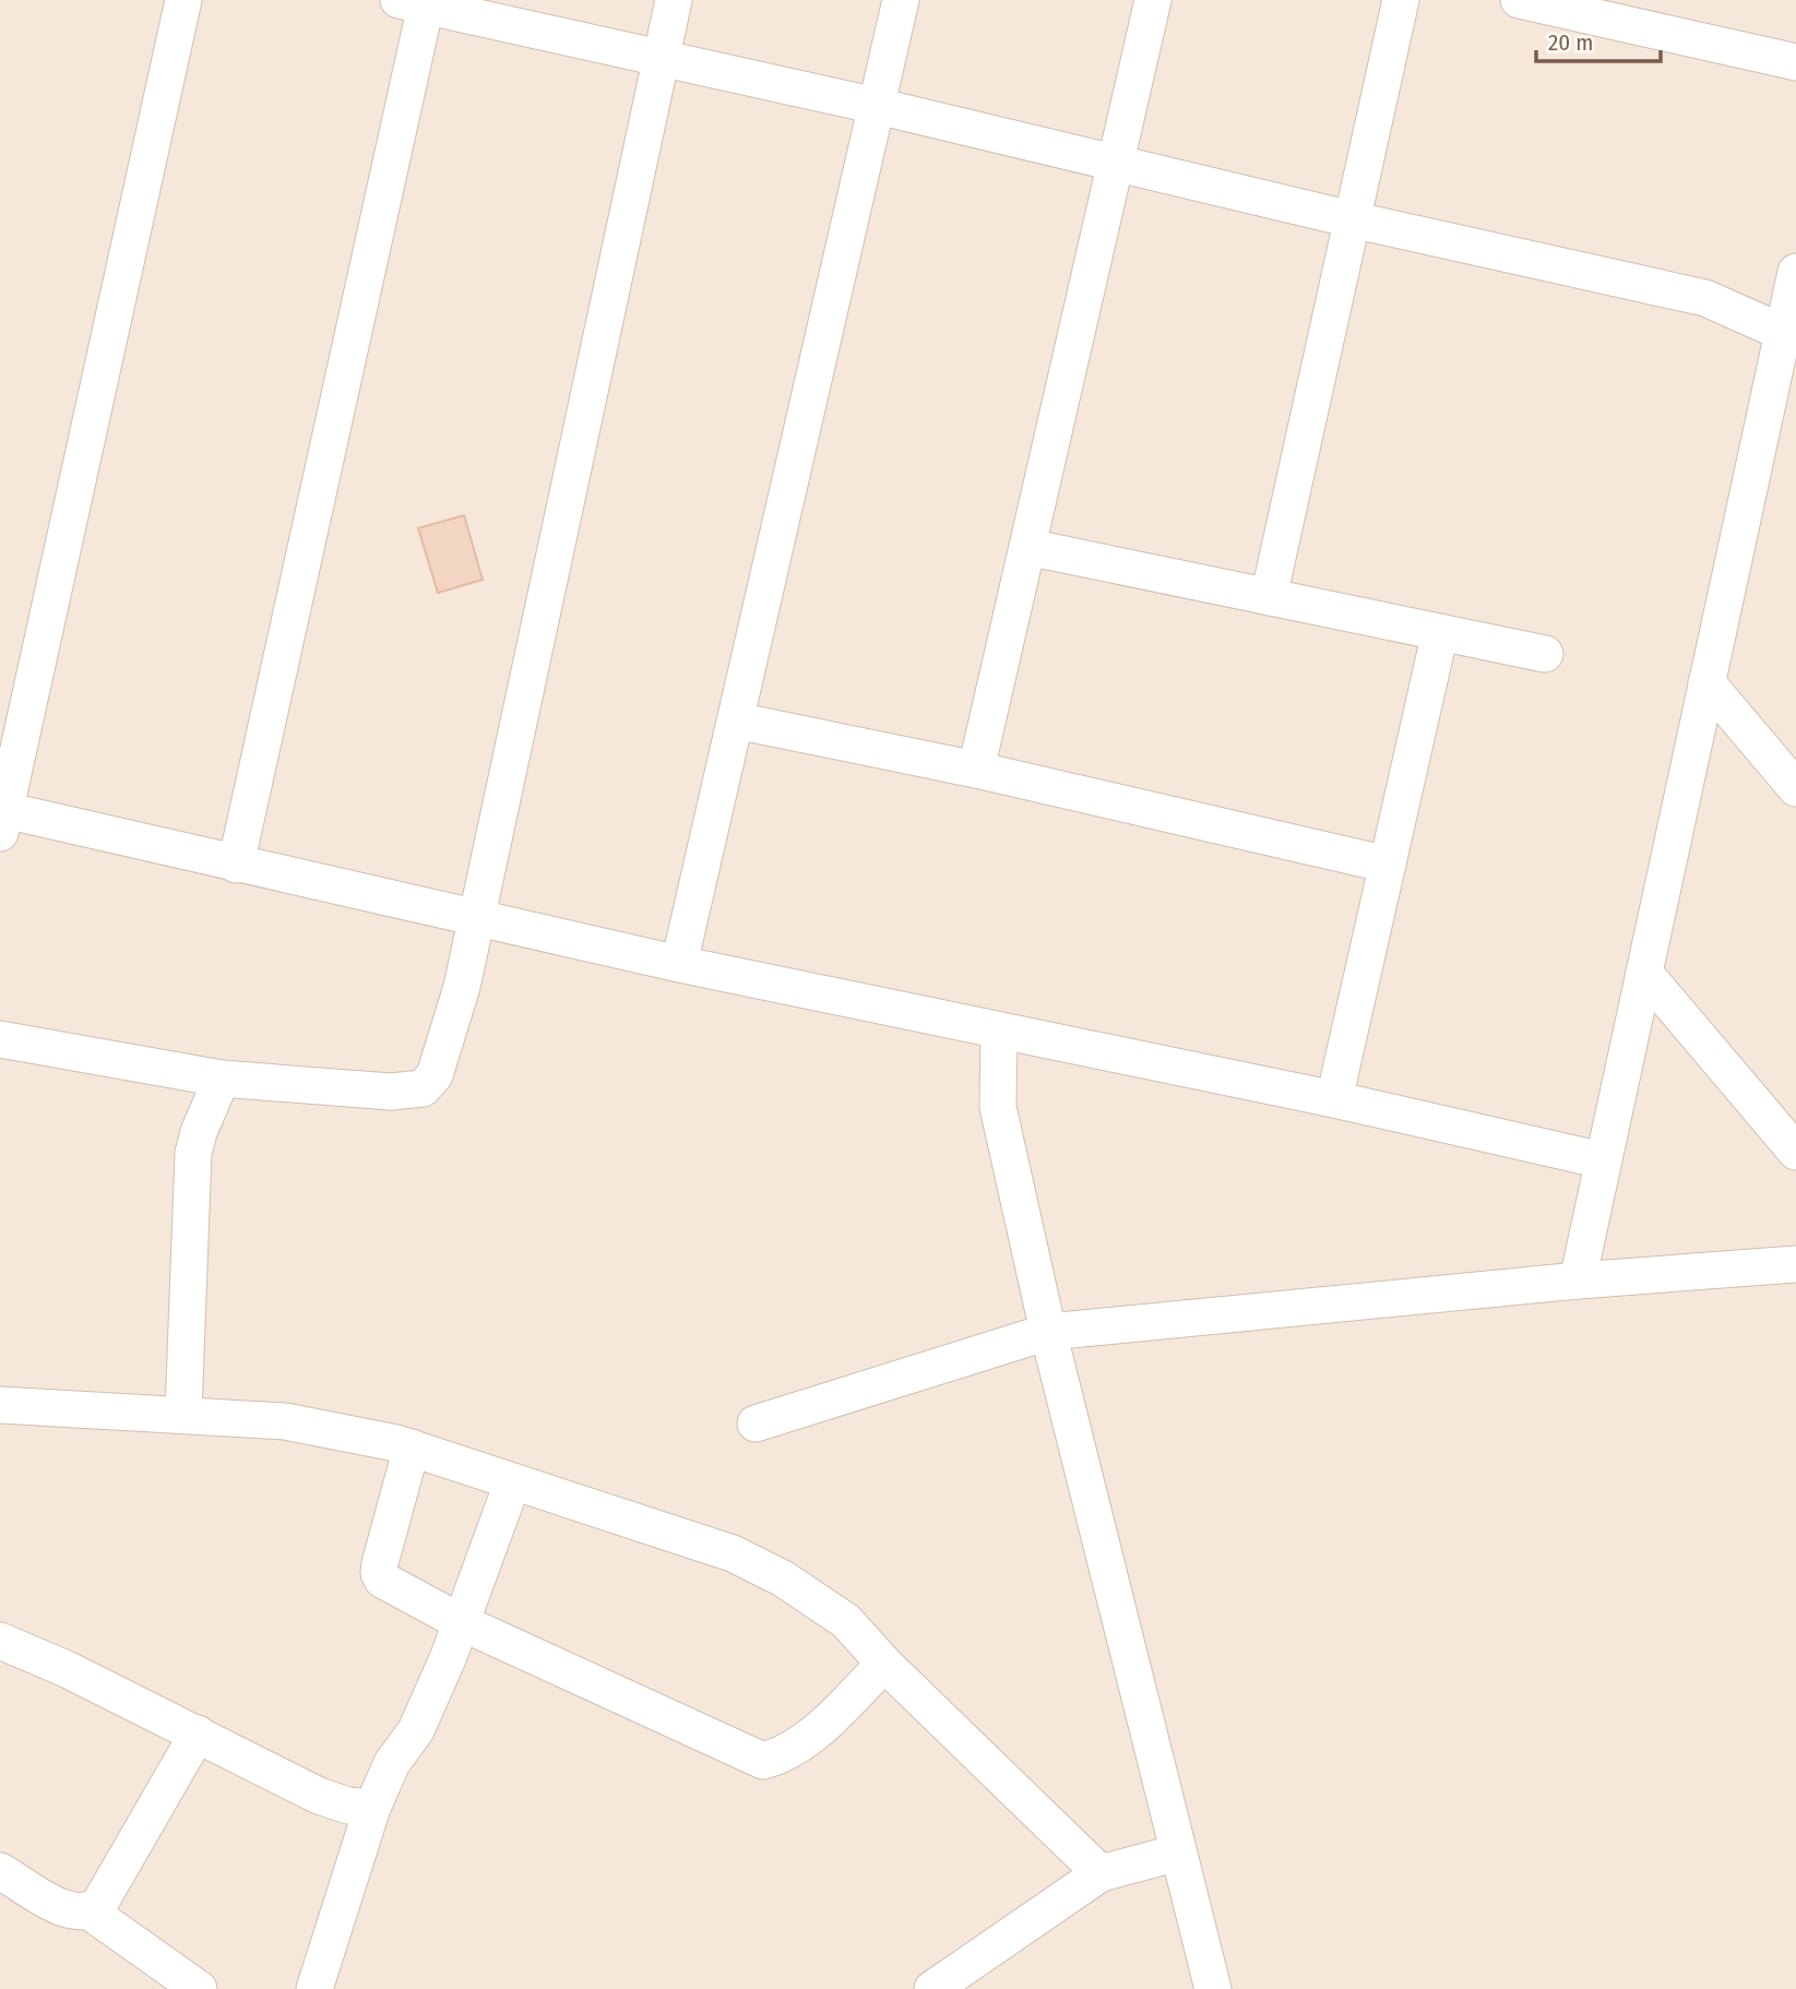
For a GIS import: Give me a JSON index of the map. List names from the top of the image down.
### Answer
{
  "scale_bar": "20 m"
}
